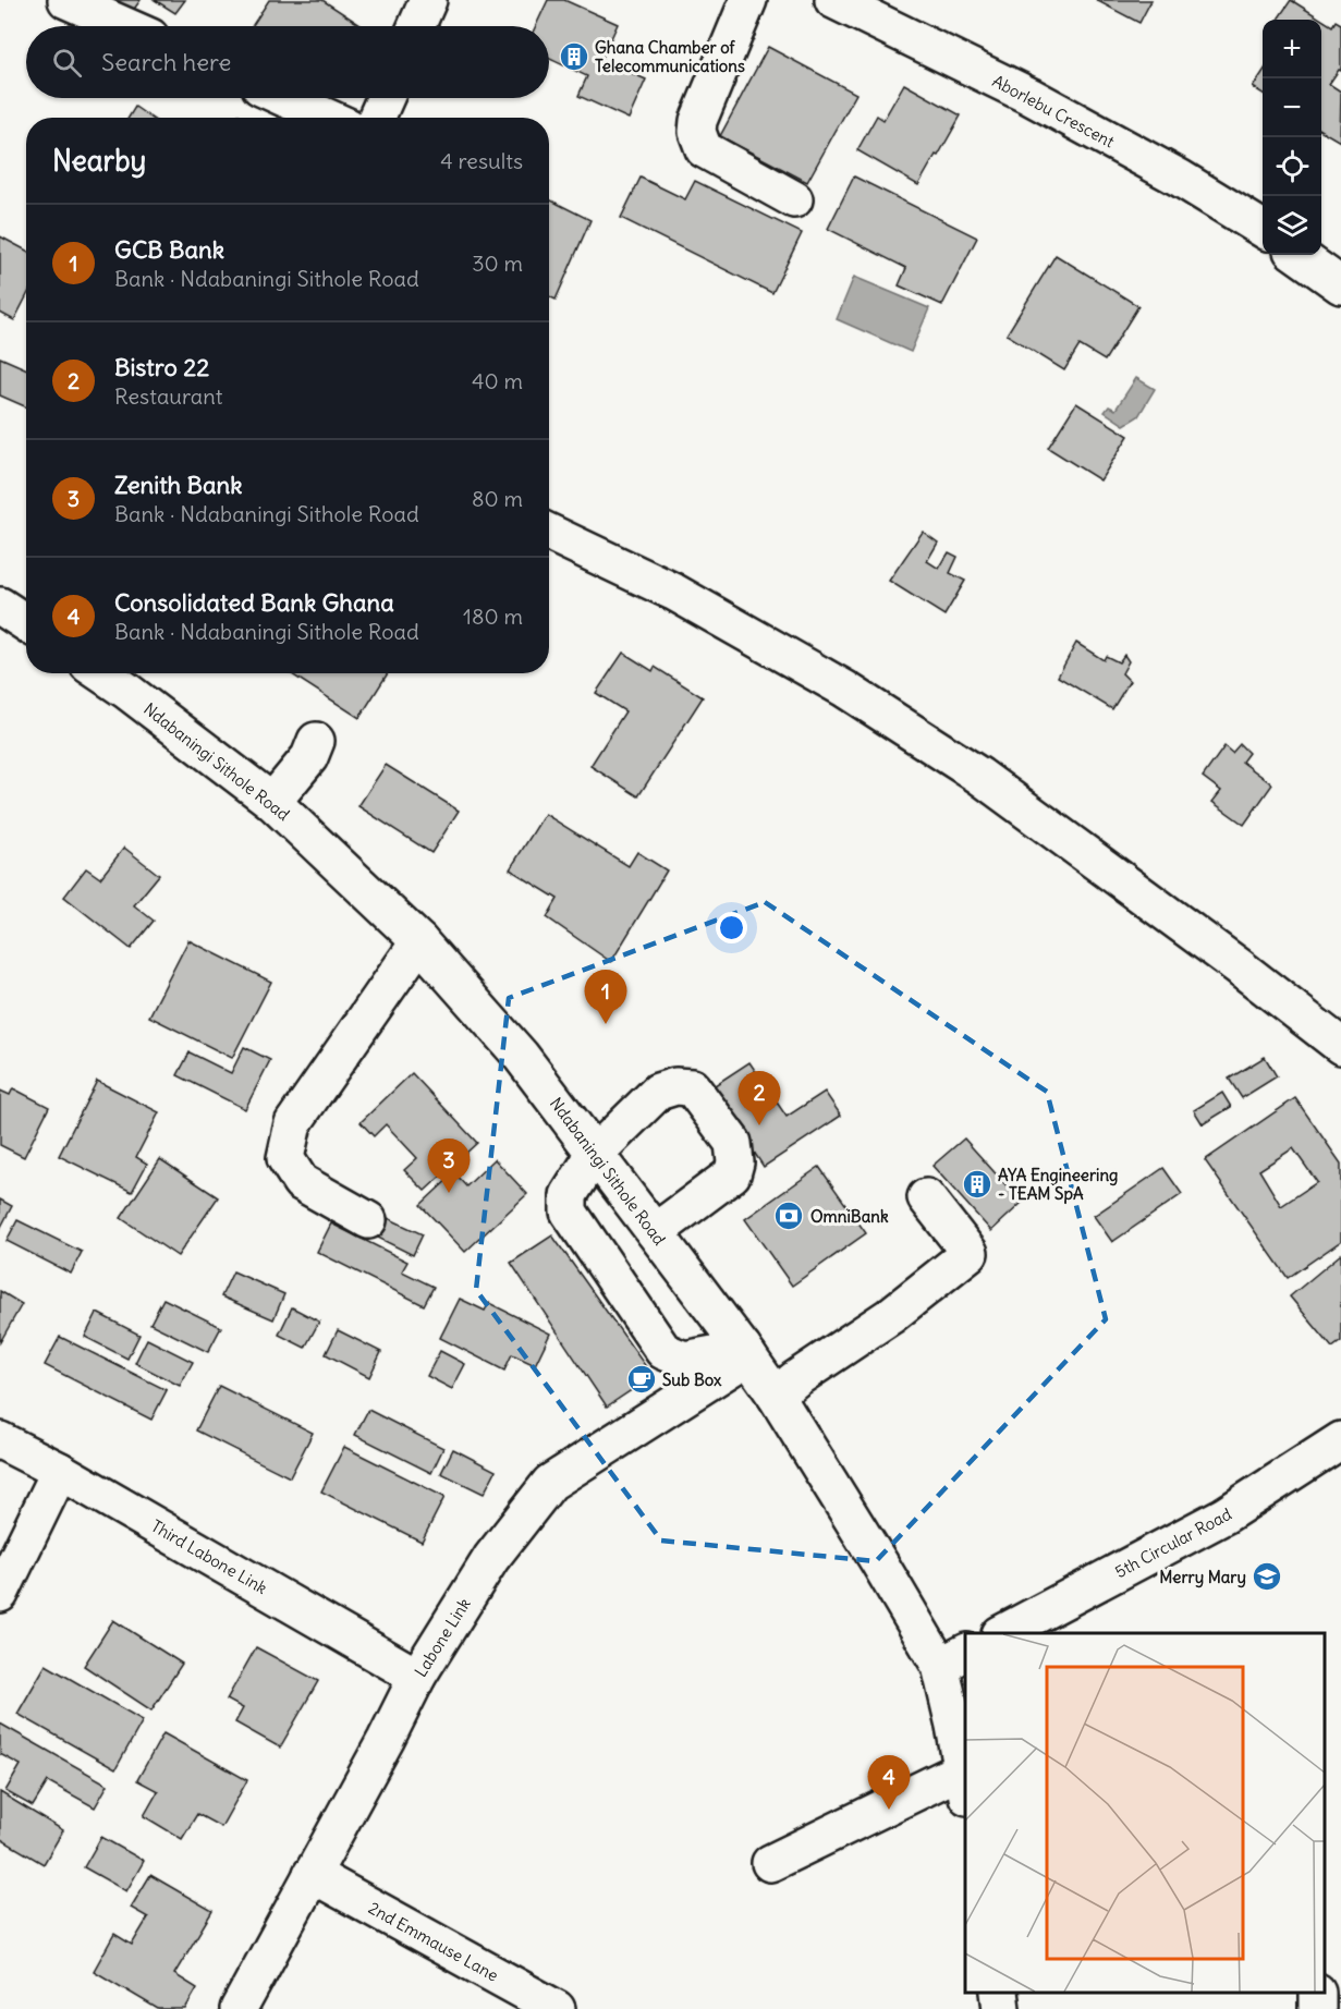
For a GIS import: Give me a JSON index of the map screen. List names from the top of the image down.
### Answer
{
  "streets": {
    "street": [
      "Aborlebu Crescent",
      "Ndabaningi Sithole Road",
      "5th Circular Road",
      "Third Labone Link",
      "Labone Link",
      "2nd Emmause Lane"
    ]
  },
  "crossings": [
    ["Ndabaningi Sithole Road", "Labone Link"],
    ["Third Labone Link", "Labone Link"],
    ["Labone Link", "2nd Emmause Lane"]
  ],
  "places": {
    "building": ["Ghana Chamber of Telecommunications", "AYA Engineering - TEAM SpA"],
    "bank": ["OmniBank"],
    "cafe": ["Sub Box"],
    "school or university": ["Merry Mary"]
  },
  "page": {
    "map_buttons": ["+", "−"],
    "search": "Search here",
    "heading": ["Nearby", "4 results"],
    "list": [
      {
        "mark": "1",
        "name": "GCB Bank",
        "note": "Bank · Ndabaningi Sithole Road",
        "value": "30 m"
      },
      {
        "mark": "2",
        "name": "Bistro 22",
        "note": "Restaurant",
        "value": "40 m"
      },
      {
        "mark": "3",
        "name": "Zenith Bank",
        "note": "Bank · Ndabaningi Sithole Road",
        "value": "80 m"
      },
      {
        "mark": "4",
        "name": "Consolidated Bank Ghana",
        "note": "Bank · Ndabaningi Sithole Road",
        "value": "180 m"
      }
    ],
    "pins": [
      "1",
      "2",
      "3",
      "4"
    ]
  }
}
